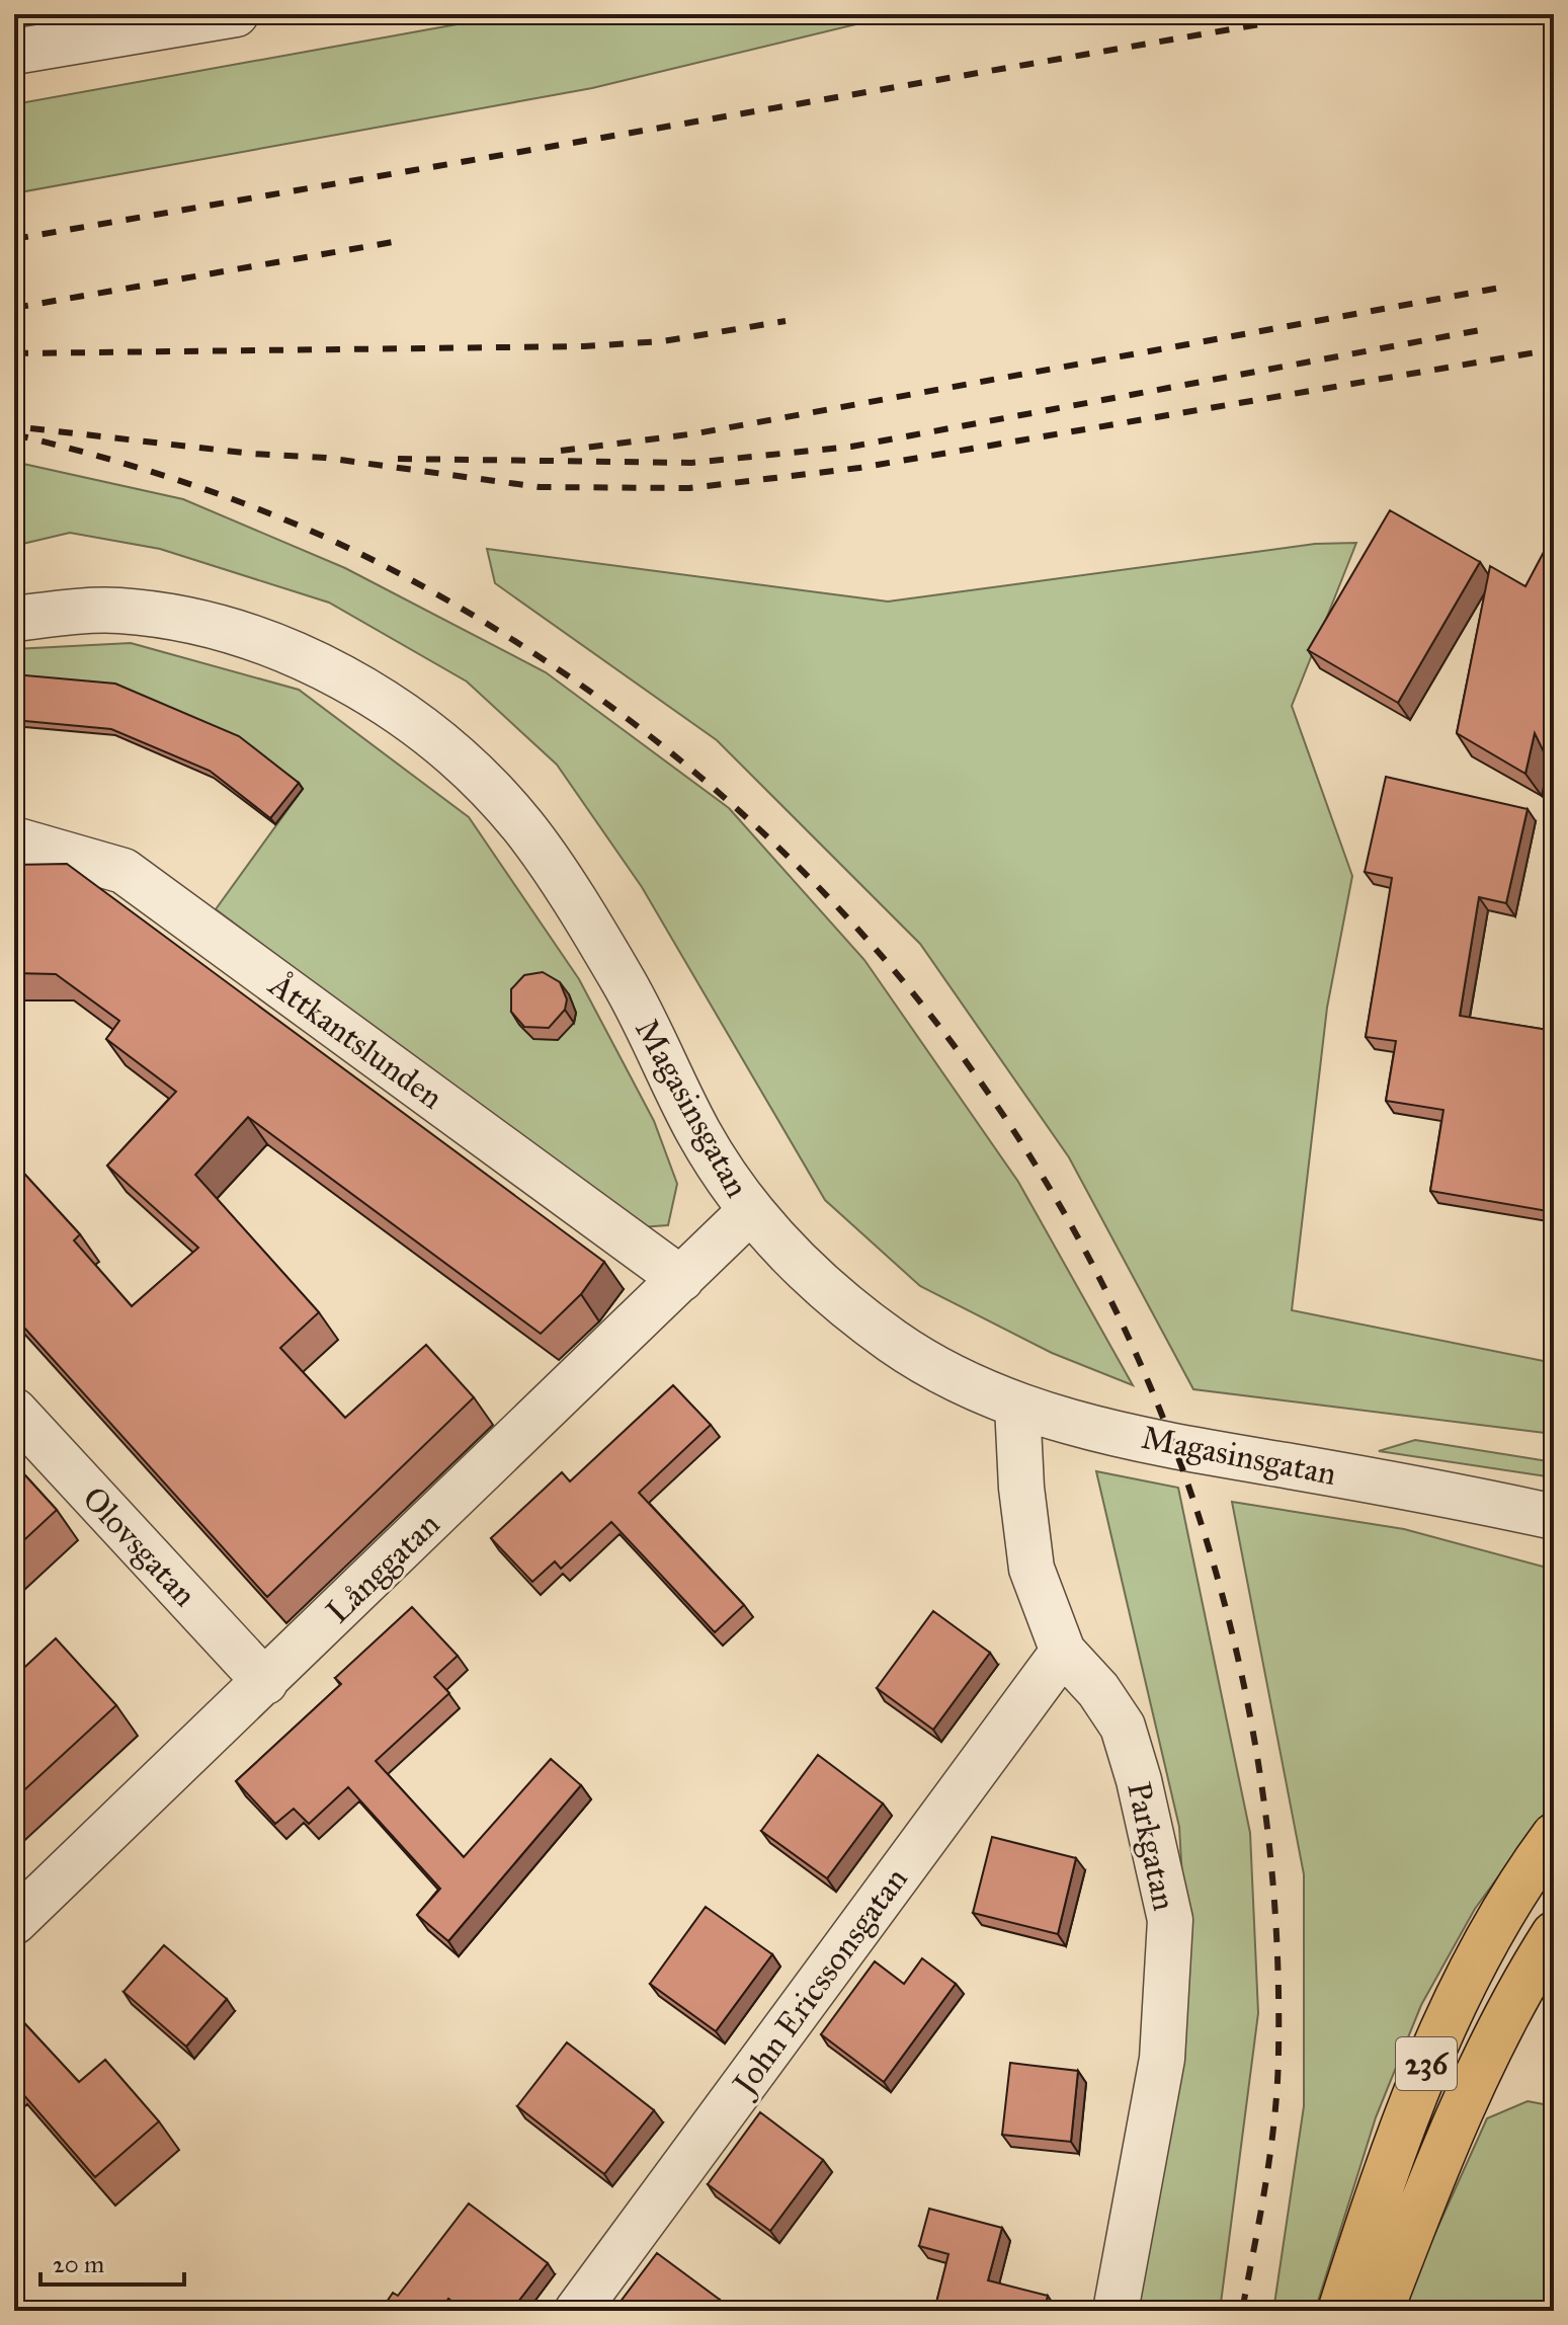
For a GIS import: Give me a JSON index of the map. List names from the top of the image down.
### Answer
{
  "streets": {
    "main road": ["236"],
    "street": [
      "Åttkantslunden",
      "Magasinsgatan",
      "Olovsgatan",
      "Långgatan",
      "Parkgatan",
      "John Ericssonsgatan"
    ]
  },
  "crossings": [
    ["Åttkantslunden", "Långgatan"],
    ["Magasinsgatan", "Långgatan"],
    ["Magasinsgatan", "Parkgatan"],
    ["Olovsgatan", "Långgatan"],
    ["Parkgatan", "John Ericssonsgatan"]
  ],
  "scale_bar": "20 m"
}
